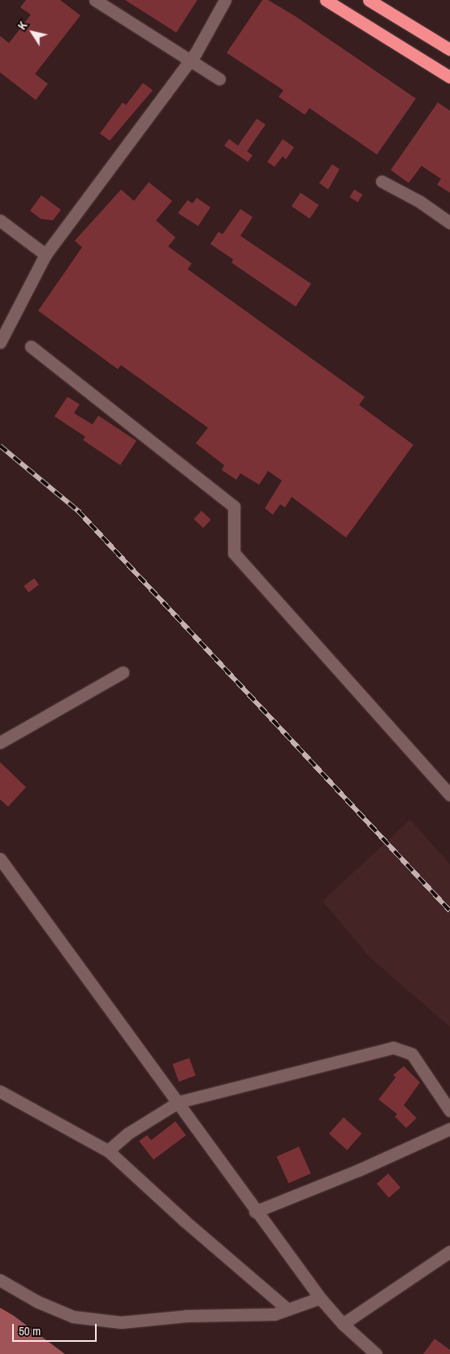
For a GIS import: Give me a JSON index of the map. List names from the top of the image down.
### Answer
{
  "scale_bar": "50 m",
  "north": "top left"
}
